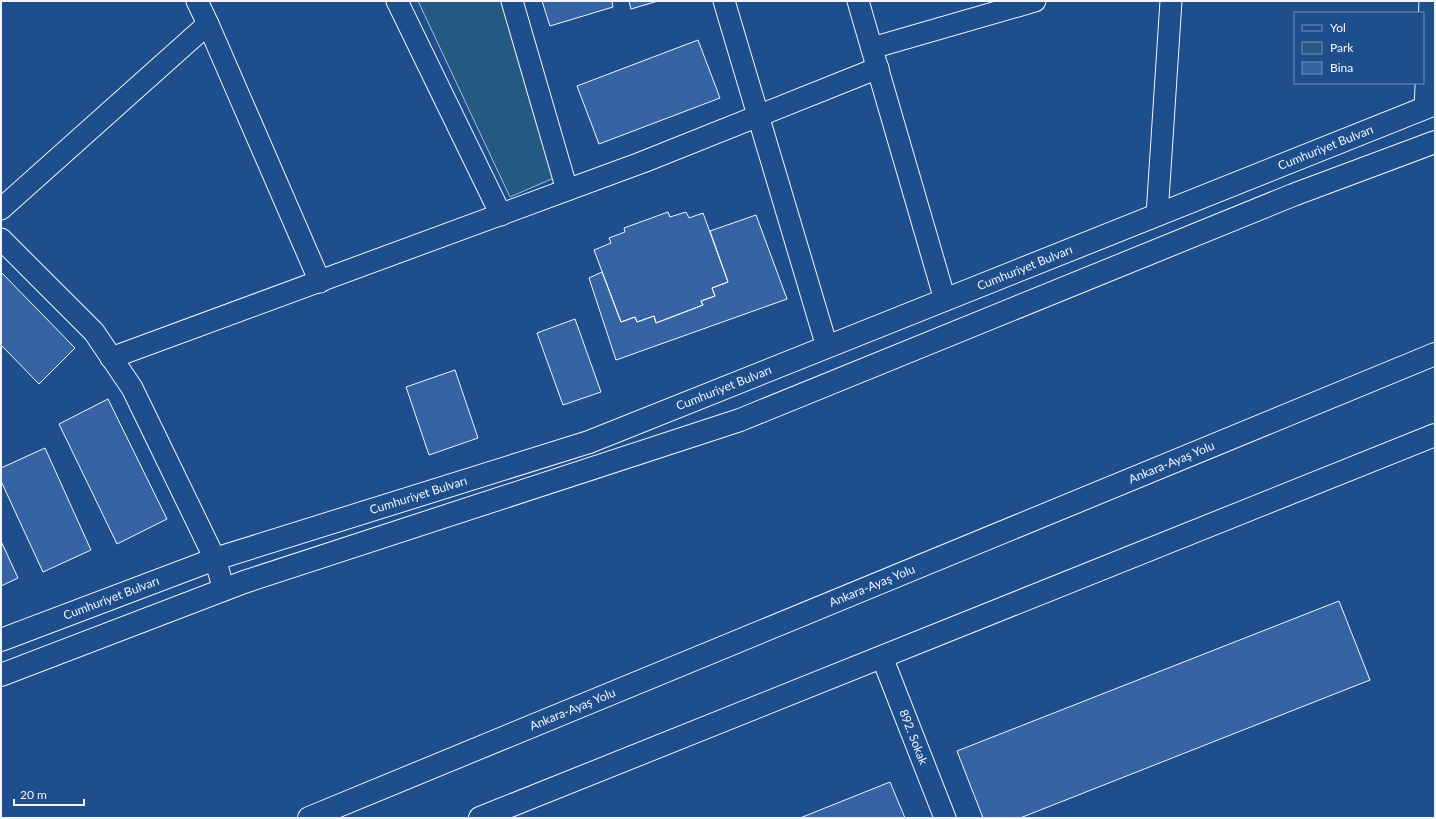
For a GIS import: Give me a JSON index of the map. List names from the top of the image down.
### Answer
{
  "streets": {
    "main road": ["Cumhuriyet Bulvarı", "Ankara-Ayaş Yolu"],
    "street": ["892. Sokak"]
  },
  "legend": ["Yol", "Park", "Bina"],
  "scale_bar": "20 m"
}
